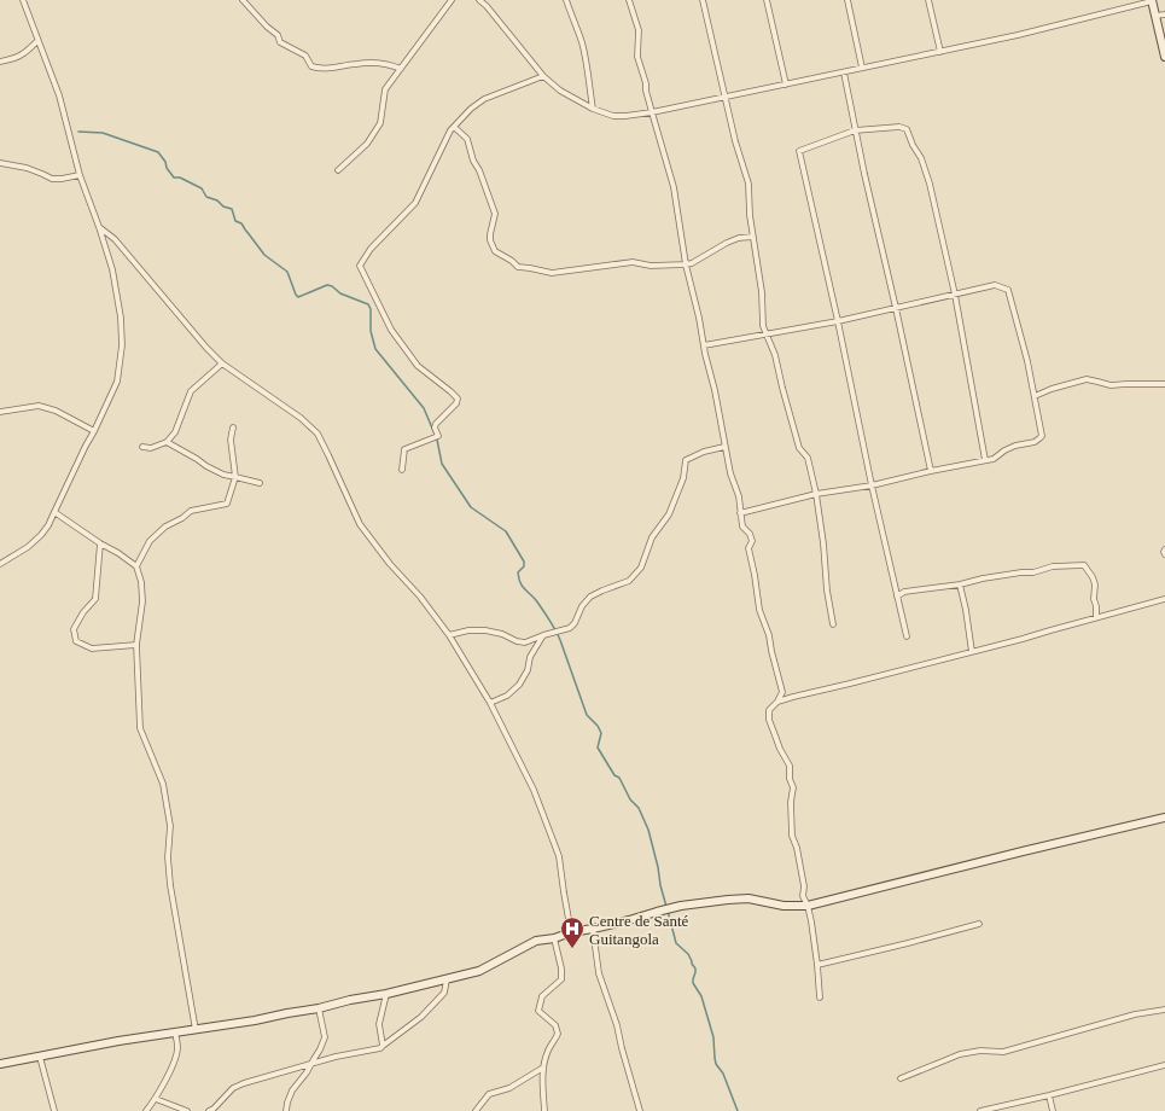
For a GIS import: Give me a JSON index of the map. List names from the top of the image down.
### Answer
{
  "places": {
    "hospital": ["Centre de Santé Guitangola"]
  }
}
